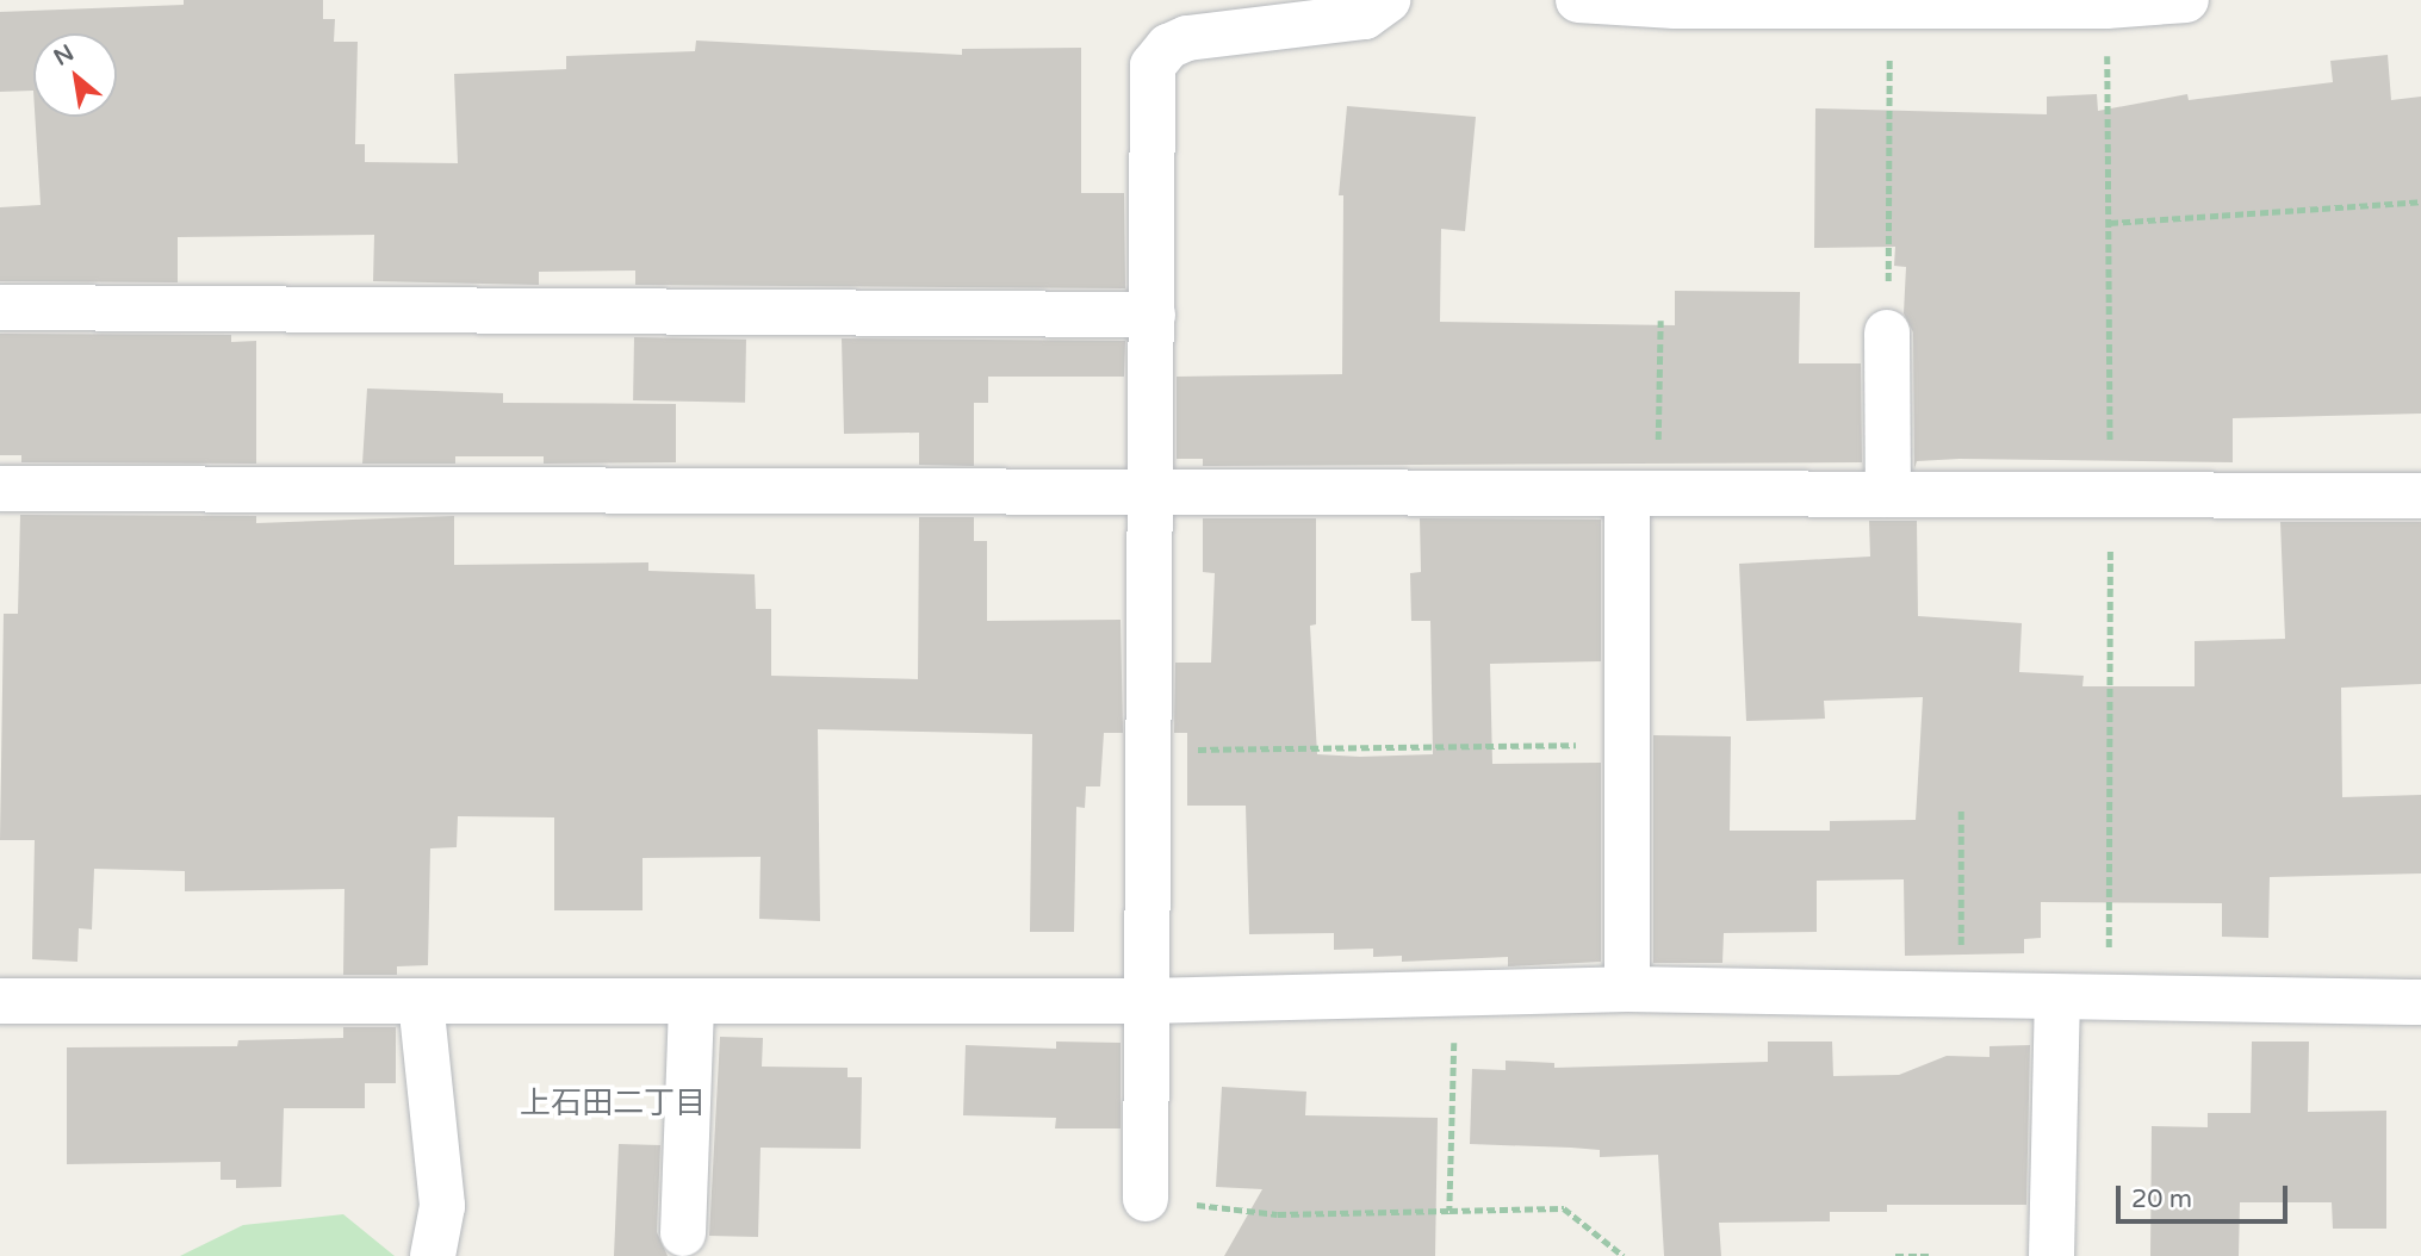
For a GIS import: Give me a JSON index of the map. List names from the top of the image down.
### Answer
{
  "districts": ["上石田二丁目"],
  "scale_bar": "20 m",
  "north": "top left"
}
